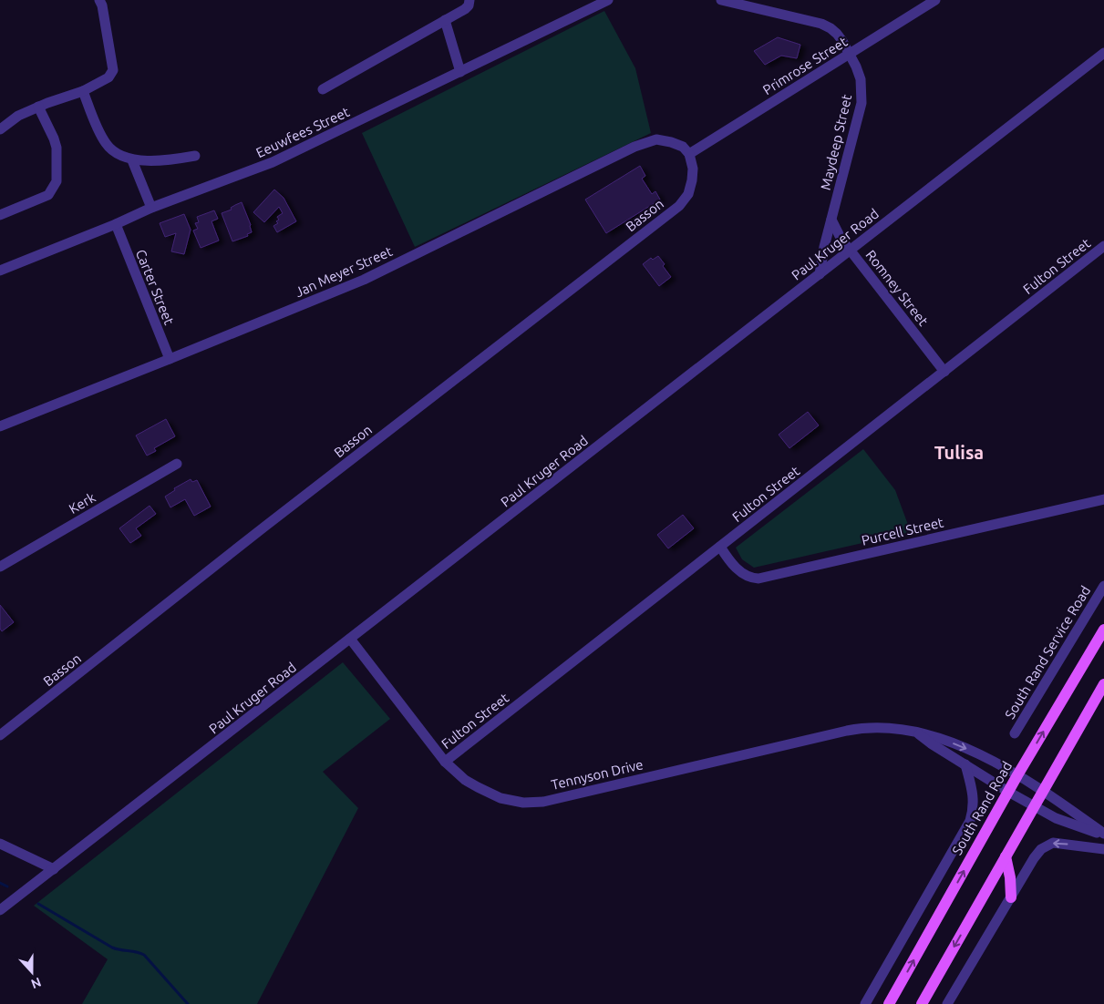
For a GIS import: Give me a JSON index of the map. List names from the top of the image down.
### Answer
{
  "streets": {
    "main road": ["South Rand Road"],
    "street": [
      "Primrose Street",
      "Eeuwfees Street",
      "Maydeep Street",
      "Basson",
      "Paul Kruger Road",
      "Fulton Street",
      "Jan Meyer Street",
      "Carter Street",
      "Romney Street",
      "Kerk",
      "Purcell Street",
      "South Rand Service Road",
      "Tennyson Drive"
    ]
  },
  "crossings": [
    ["Primrose Street", "Maydeep Street"],
    ["Primrose Street", "Basson"],
    ["Primrose Street", "Jan Meyer Street"],
    ["Eeuwfees Street", "Carter Street"],
    ["Maydeep Street", "Paul Kruger Road"],
    ["Maydeep Street", "Romney Street"],
    ["Basson", "Jan Meyer Street"],
    ["Paul Kruger Road", "Romney Street"],
    ["Paul Kruger Road", "Tennyson Drive"],
    ["Fulton Street", "Romney Street"],
    ["Fulton Street", "Purcell Street"],
    ["Fulton Street", "Tennyson Drive"],
    ["Jan Meyer Street", "Carter Street"],
    ["Tennyson Drive", "South Rand Road"]
  ],
  "districts": ["Tulisa"],
  "north": "bottom"
}
